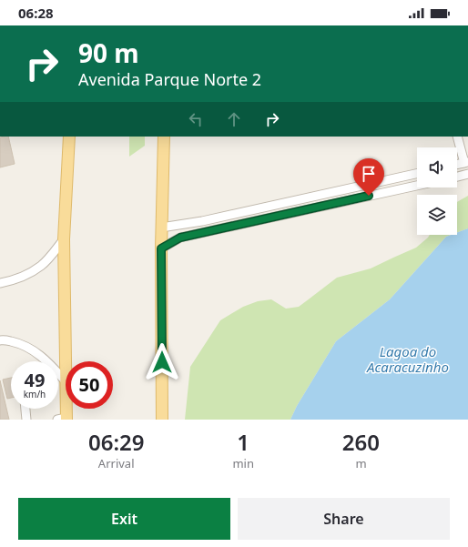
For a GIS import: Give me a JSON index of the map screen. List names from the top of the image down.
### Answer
{
  "water": ["Lagoa do Acaracuzinho"],
  "page": {
    "status": "06:28",
    "turn": ["90 m", "Avenida Parque Norte 2"],
    "speed": "49 km/h",
    "limit": "50",
    "eta": [
      "06:29",
      "Arrival",
      "1",
      "min",
      "260",
      "m"
    ],
    "buttons": ["Exit", "Share"]
  }
}
